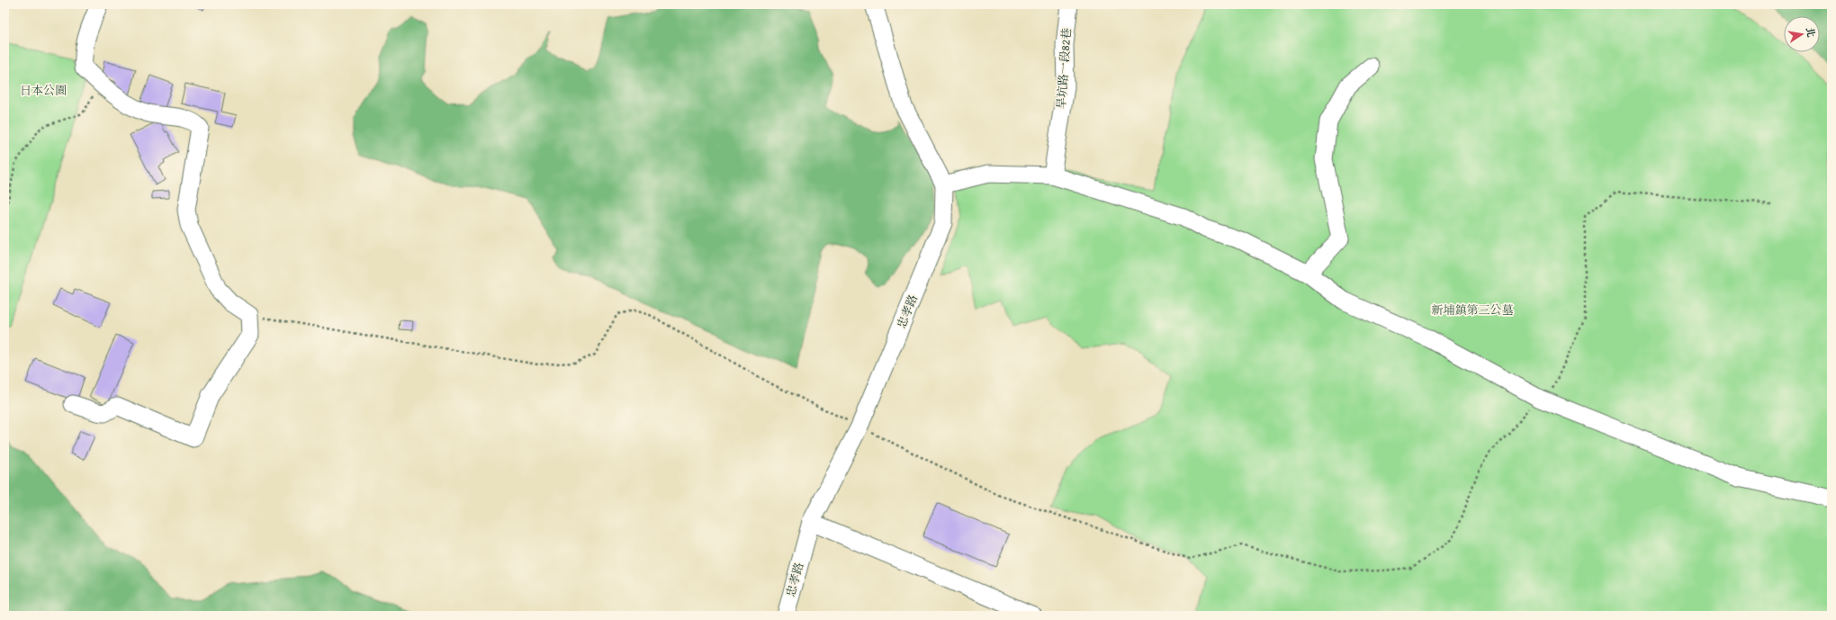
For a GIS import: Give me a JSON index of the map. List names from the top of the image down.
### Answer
{
  "streets": {
    "street": ["旱坑路一段82巷", "忠孝路"]
  },
  "parks": ["日本公園", "新埔鎮第三公墓"],
  "north": "right"
}
